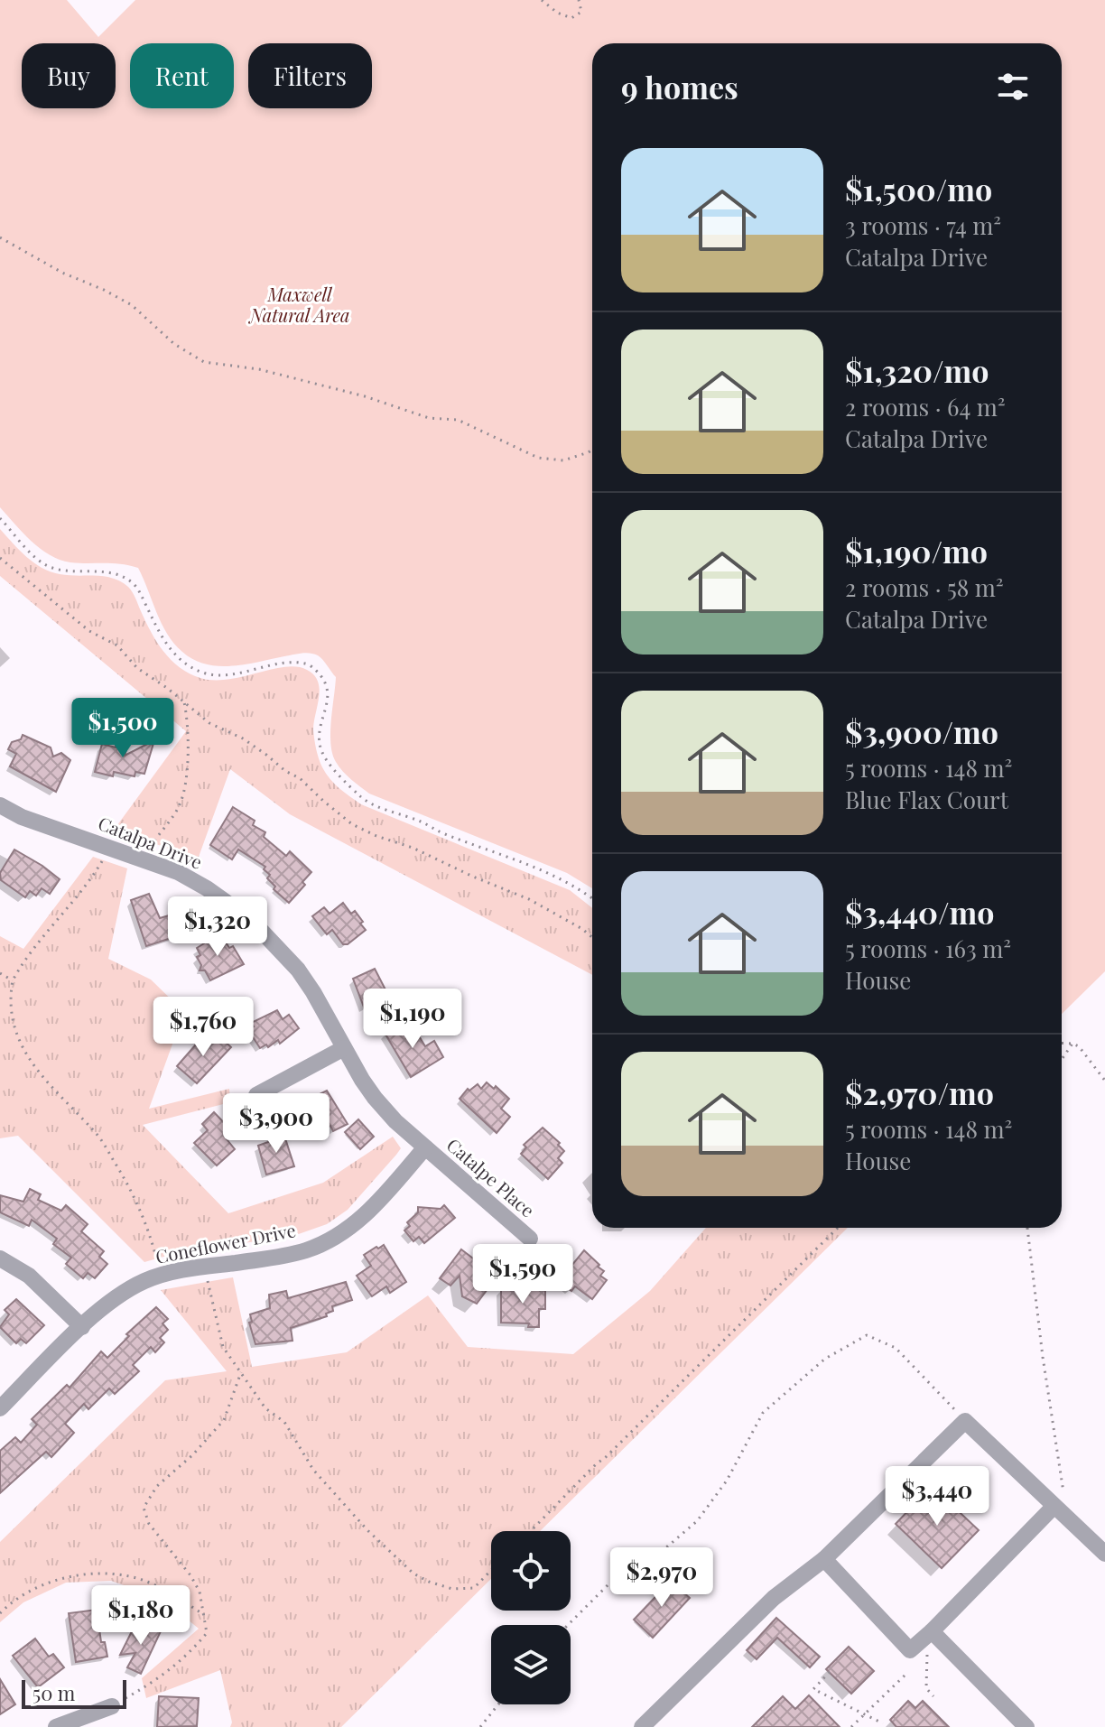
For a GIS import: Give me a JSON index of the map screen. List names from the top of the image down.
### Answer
{
  "streets": {
    "street": ["Catalpa Drive", "Catalpe Place", "Coneflower Drive"]
  },
  "crossings": [
    ["Catalpa Drive", "Catalpe Place"],
    ["Catalpa Drive", "Coneflower Drive"],
    ["Catalpe Place", "Coneflower Drive"]
  ],
  "parks": ["Maxwell Natural Area"],
  "scale_bar": "50 m",
  "page": {
    "chip": ["Buy", "Rent", "Filters"],
    "heading": "9 homes",
    "list": [
      {
        "name": "$1,500/mo",
        "note": "3 rooms · 74 m² · Catalpa Drive"
      },
      {
        "name": "$1,320/mo",
        "note": "2 rooms · 64 m² · Catalpa Drive"
      },
      {
        "name": "$1,190/mo",
        "note": "2 rooms · 58 m² · Catalpa Drive"
      },
      {
        "name": "$3,900/mo",
        "note": "5 rooms · 148 m² · Blue Flax Court"
      },
      {
        "name": "$3,440/mo",
        "note": "5 rooms · 163 m² · House"
      },
      {
        "name": "$2,970/mo",
        "note": "5 rooms · 148 m² · House"
      }
    ],
    "price": [
      "$1,500",
      "$1,320",
      "$1,190",
      "$1,760",
      "$3,900",
      "$1,590",
      "$3,440",
      "$2,970",
      "$1,180"
    ],
    "scale": "50 m"
  }
}
